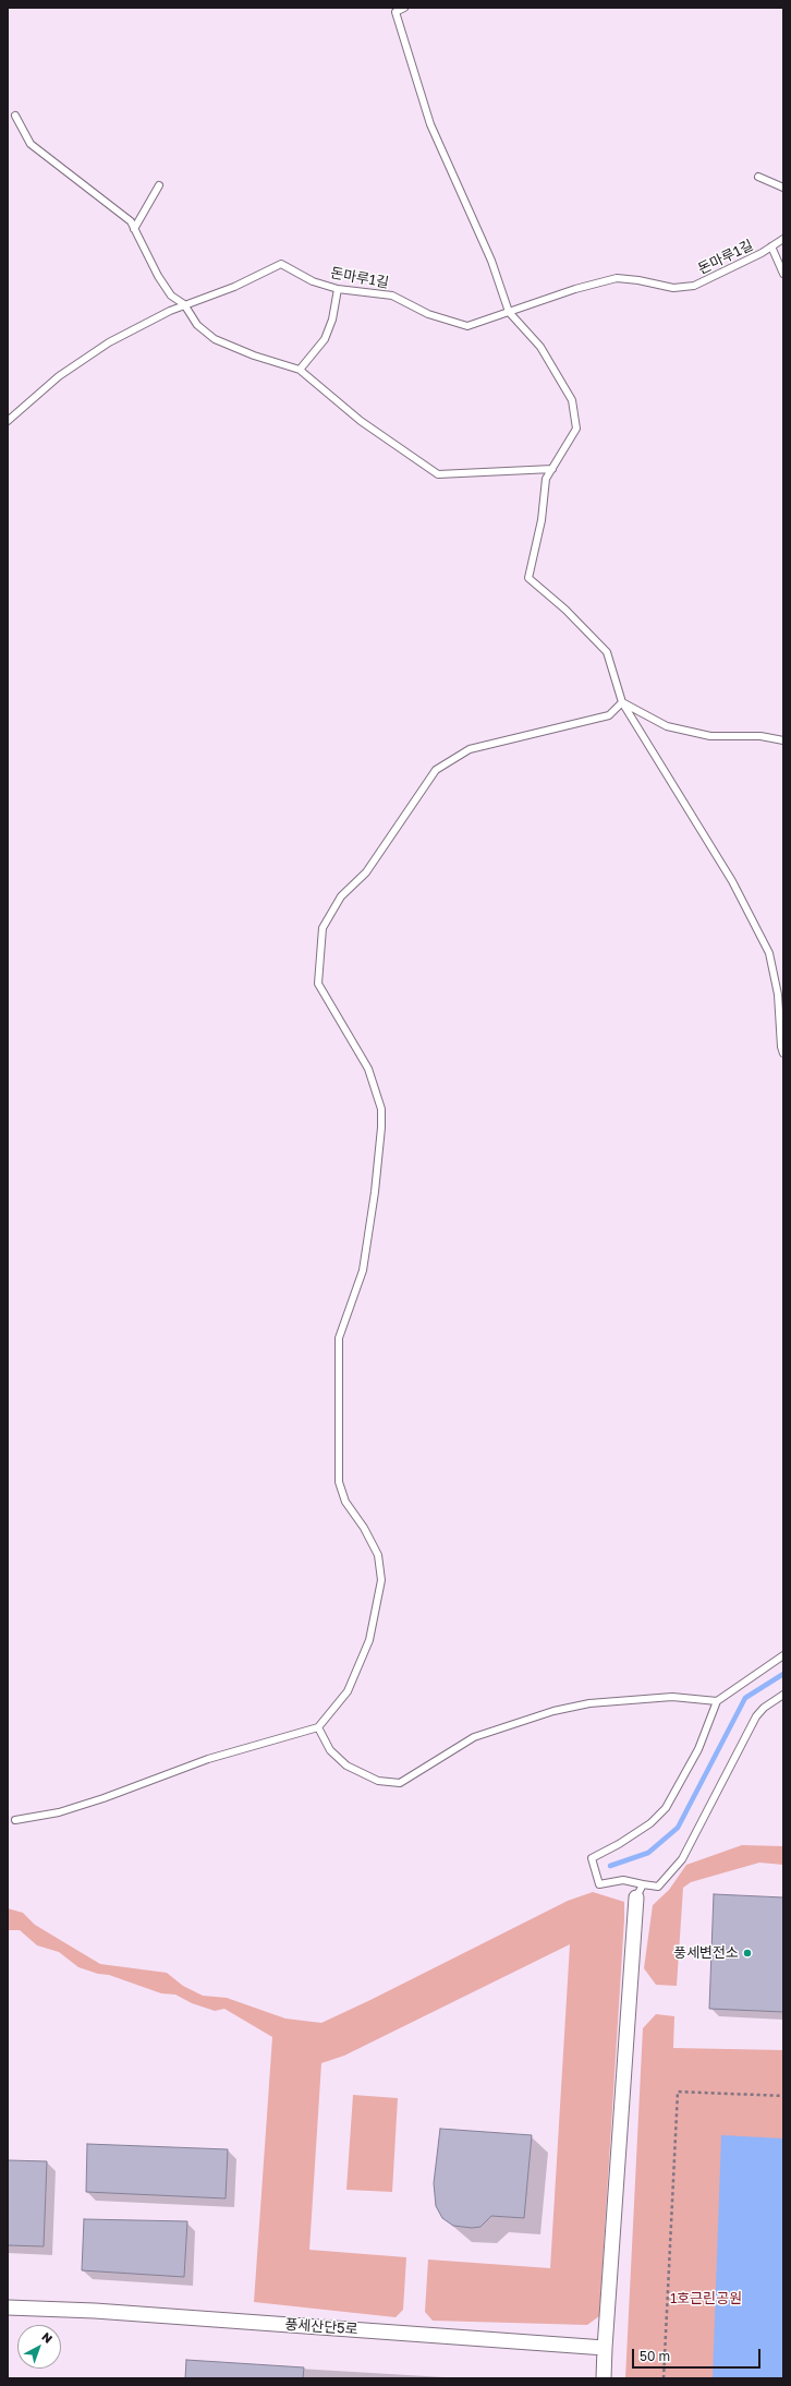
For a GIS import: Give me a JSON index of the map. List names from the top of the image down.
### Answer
{
  "streets": {
    "street": ["풍세산단5로"],
    "lane": ["돈마루1길"]
  },
  "parks": ["1호근린공원"],
  "places": ["풍세변전소"],
  "scale_bar": "50 m",
  "north": "top right"
}
